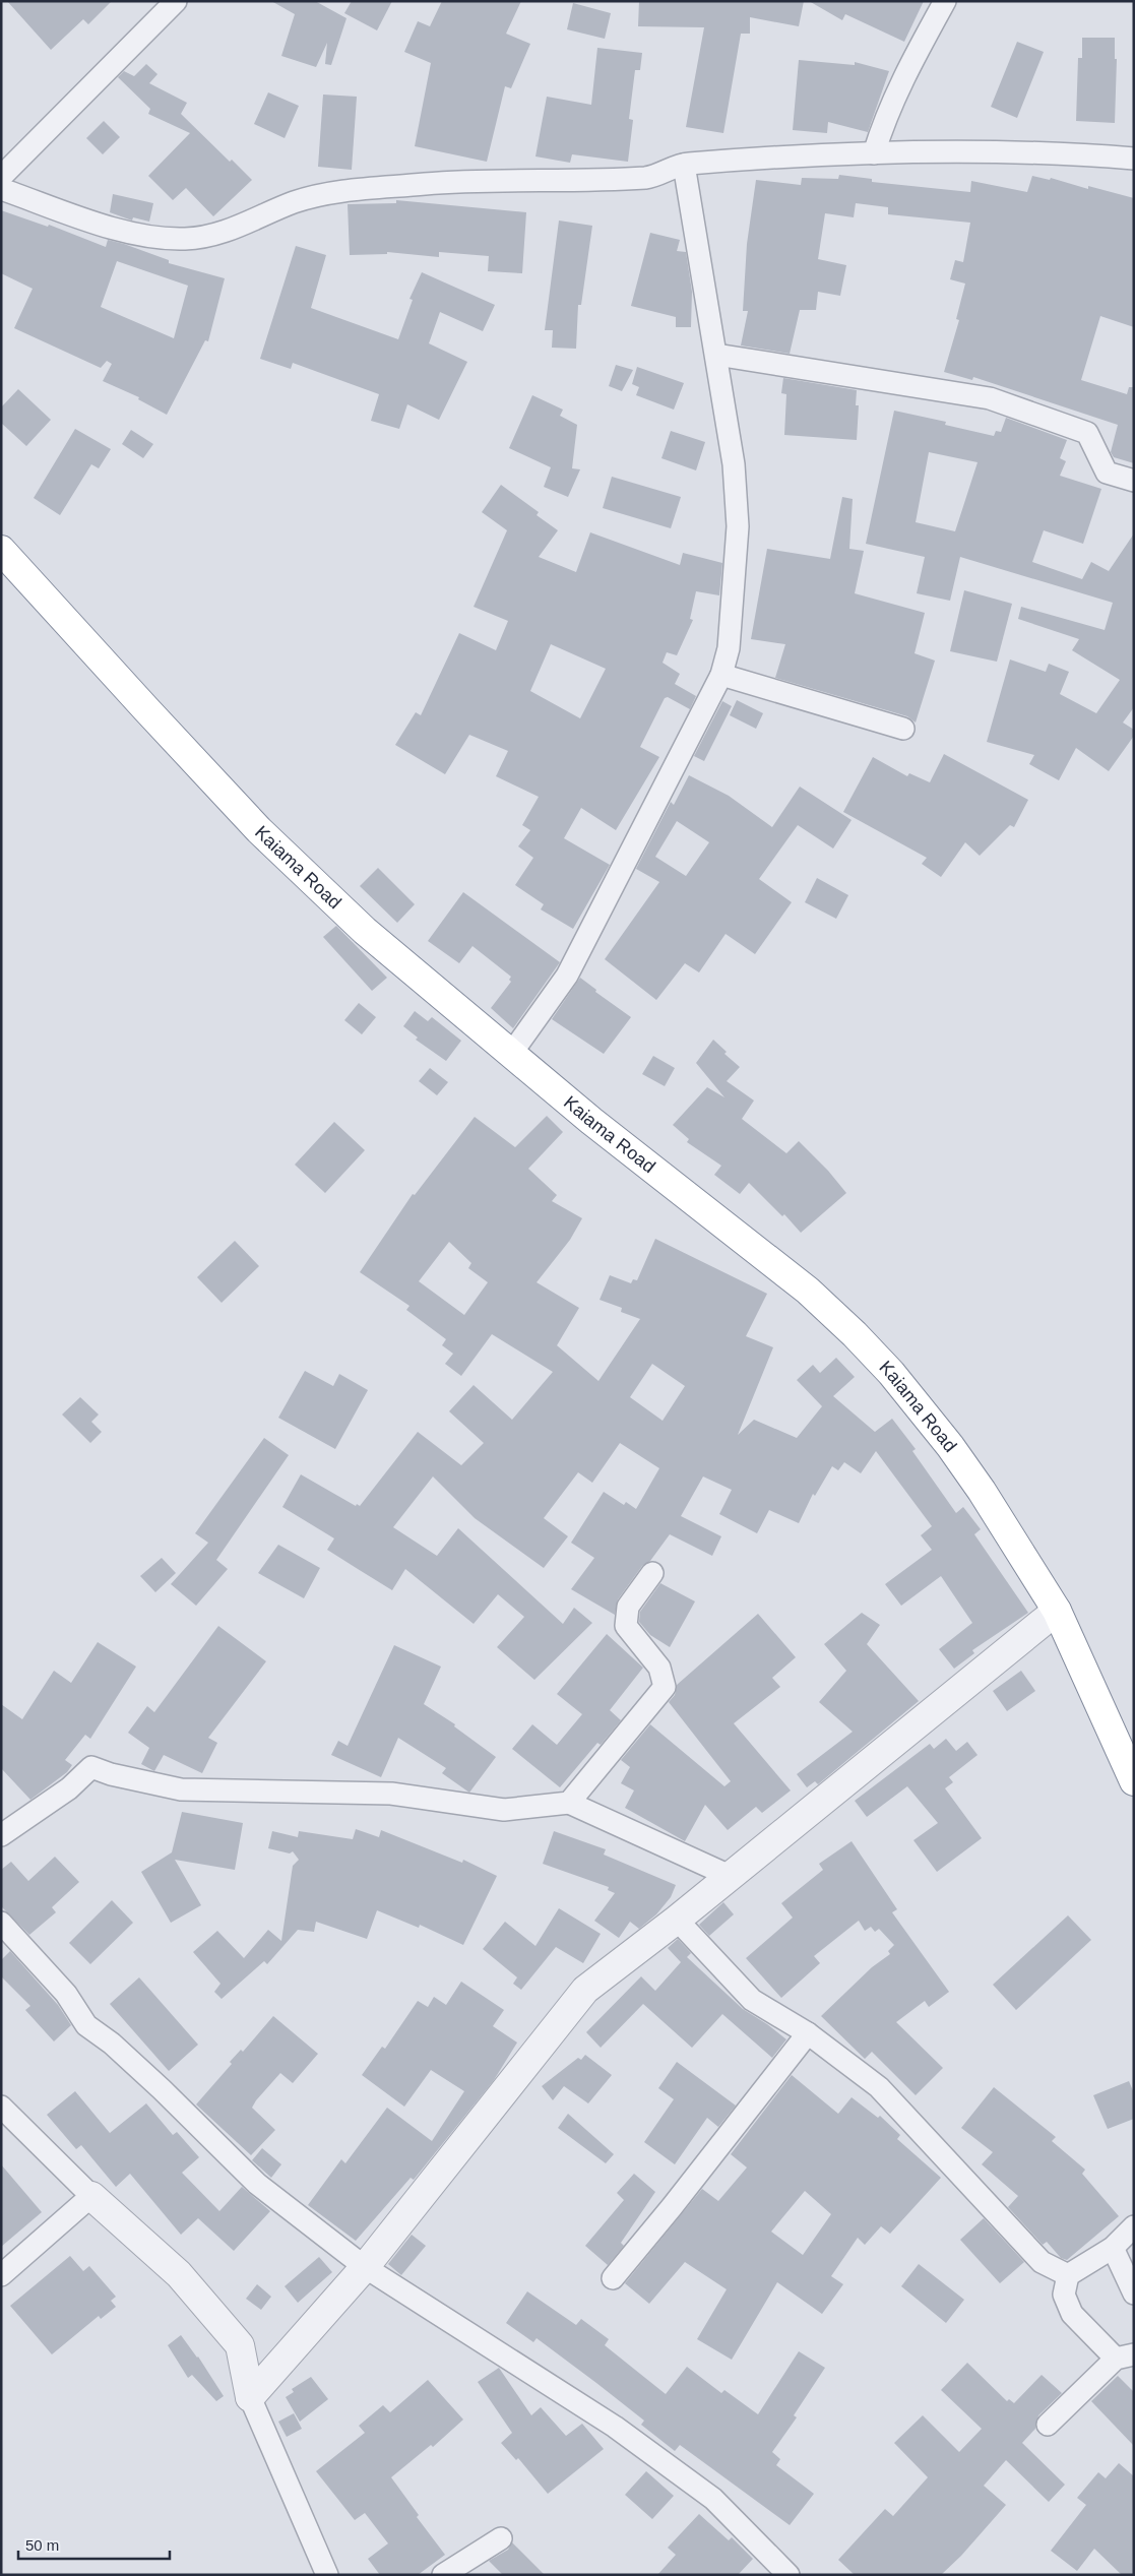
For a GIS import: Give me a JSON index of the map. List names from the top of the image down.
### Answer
{
  "streets": {
    "highway": ["Kaiama Road"]
  },
  "scale_bar": "50 m"
}
